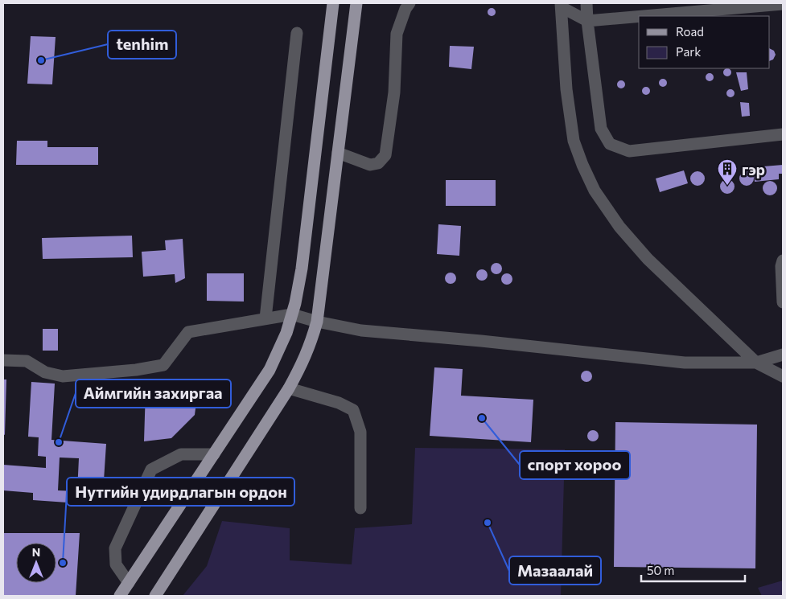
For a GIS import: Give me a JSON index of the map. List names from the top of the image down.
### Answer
{
  "places": {
    "other": [
      "tenhim",
      "спорт хороо",
      "Аймгийн захиргаа",
      "Мазаалай",
      "Нутгийн удирдлагын ордон"
    ],
    "building": ["гэр"]
  },
  "legend": ["Road", "Park"],
  "scale_bar": "50 m",
  "north": "top"
}
